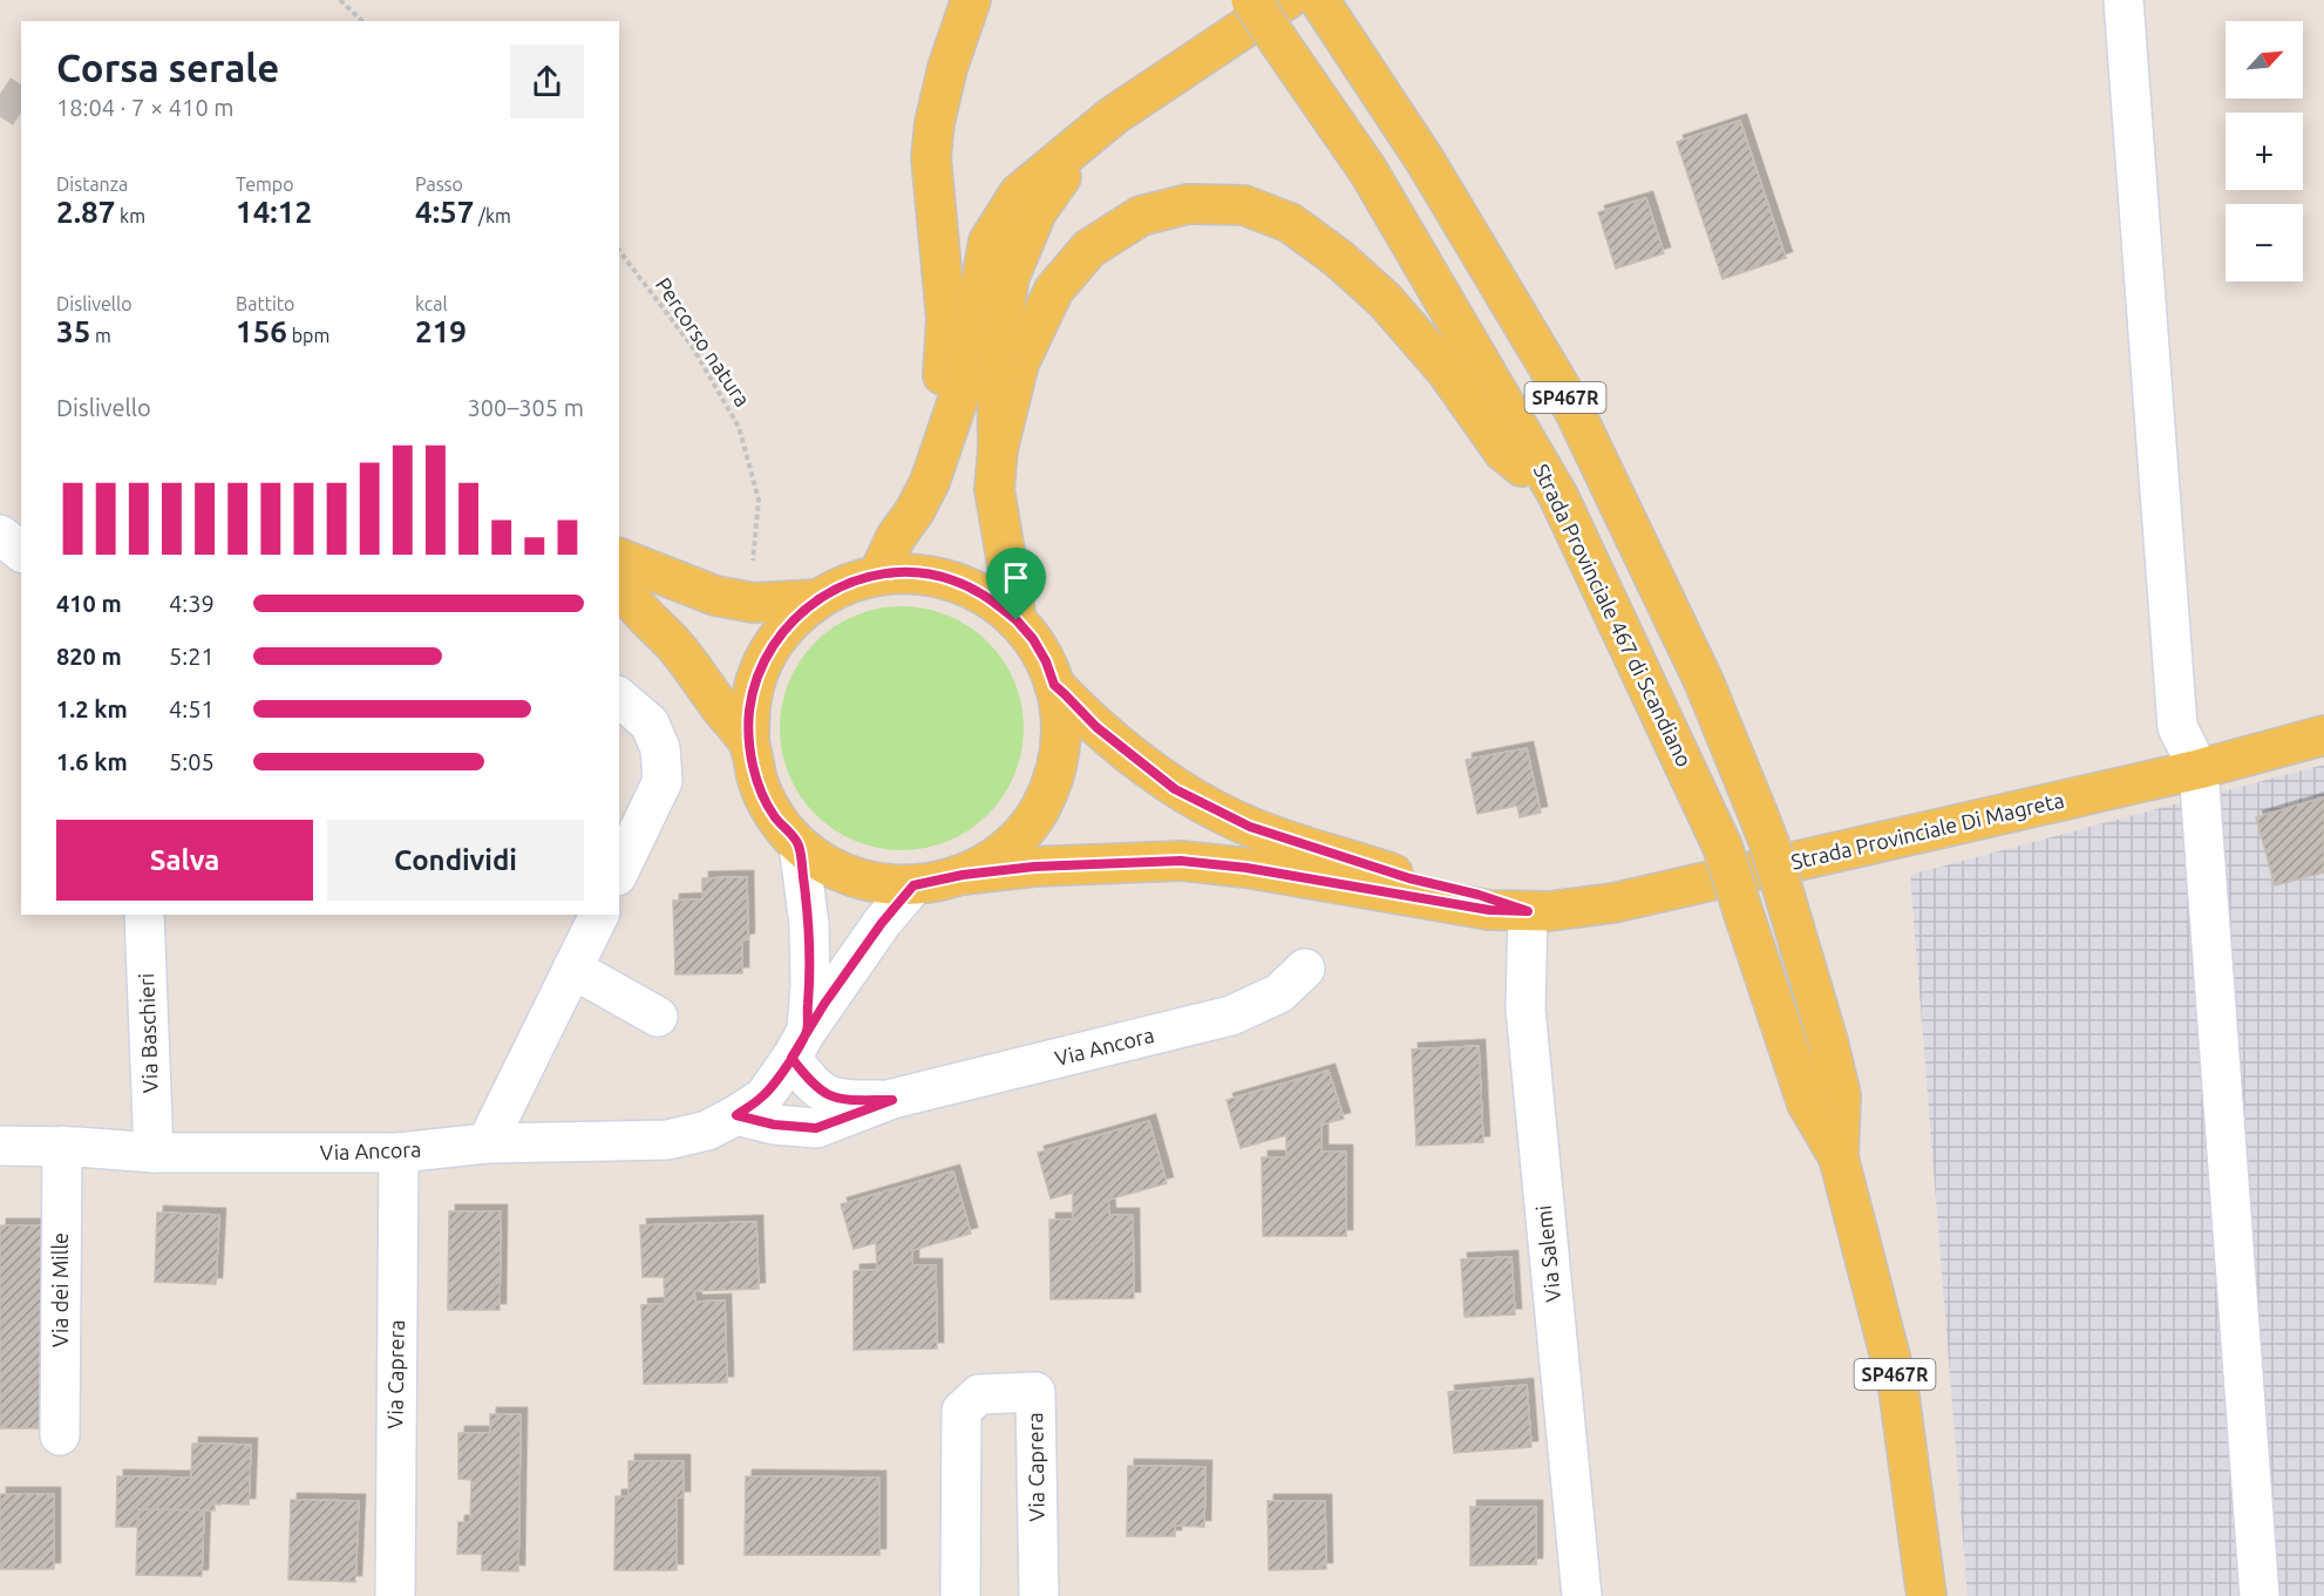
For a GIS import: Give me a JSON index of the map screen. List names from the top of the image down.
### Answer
{
  "streets": {
    "main road": ["SP467R", "Strada Provinciale 467 di Scandiano", "Strada Provinciale Di Magreta"],
    "street": [
      "Via Baschieri",
      "Via Ancora",
      "Via Salemi",
      "Via dei Mille",
      "Via Caprera"
    ],
    "path": ["Percorso natura"]
  },
  "crossings": [
    ["Strada Provinciale Di Magreta", "Via Salemi"],
    ["Via Baschieri", "Via Ancora"],
    ["Via Ancora", "Via dei Mille"],
    ["Via Ancora", "Via Caprera"]
  ],
  "north": "top right",
  "page": {
    "map_buttons": ["+", "−"],
    "heading": ["Corsa serale", "18:04 · 7 × 410 m"],
    "stats": [
      ["Distanza", "2.87 km"],
      ["Tempo", "14:12"],
      ["Passo", "4:57 /km"],
      ["Dislivello", "35 m"],
      ["Battito", "156 bpm"],
      ["kcal", "219"]
    ],
    "chart": ["Dislivello", "300–305 m"],
    "list": [
      {
        "name": "410 m",
        "note": "4:39"
      },
      {
        "name": "820 m",
        "note": "5:21"
      },
      {
        "name": "1.2 km",
        "note": "4:51"
      },
      {
        "name": "1.6 km",
        "note": "5:05"
      }
    ],
    "buttons": ["Salva", "Condividi"]
  }
}
